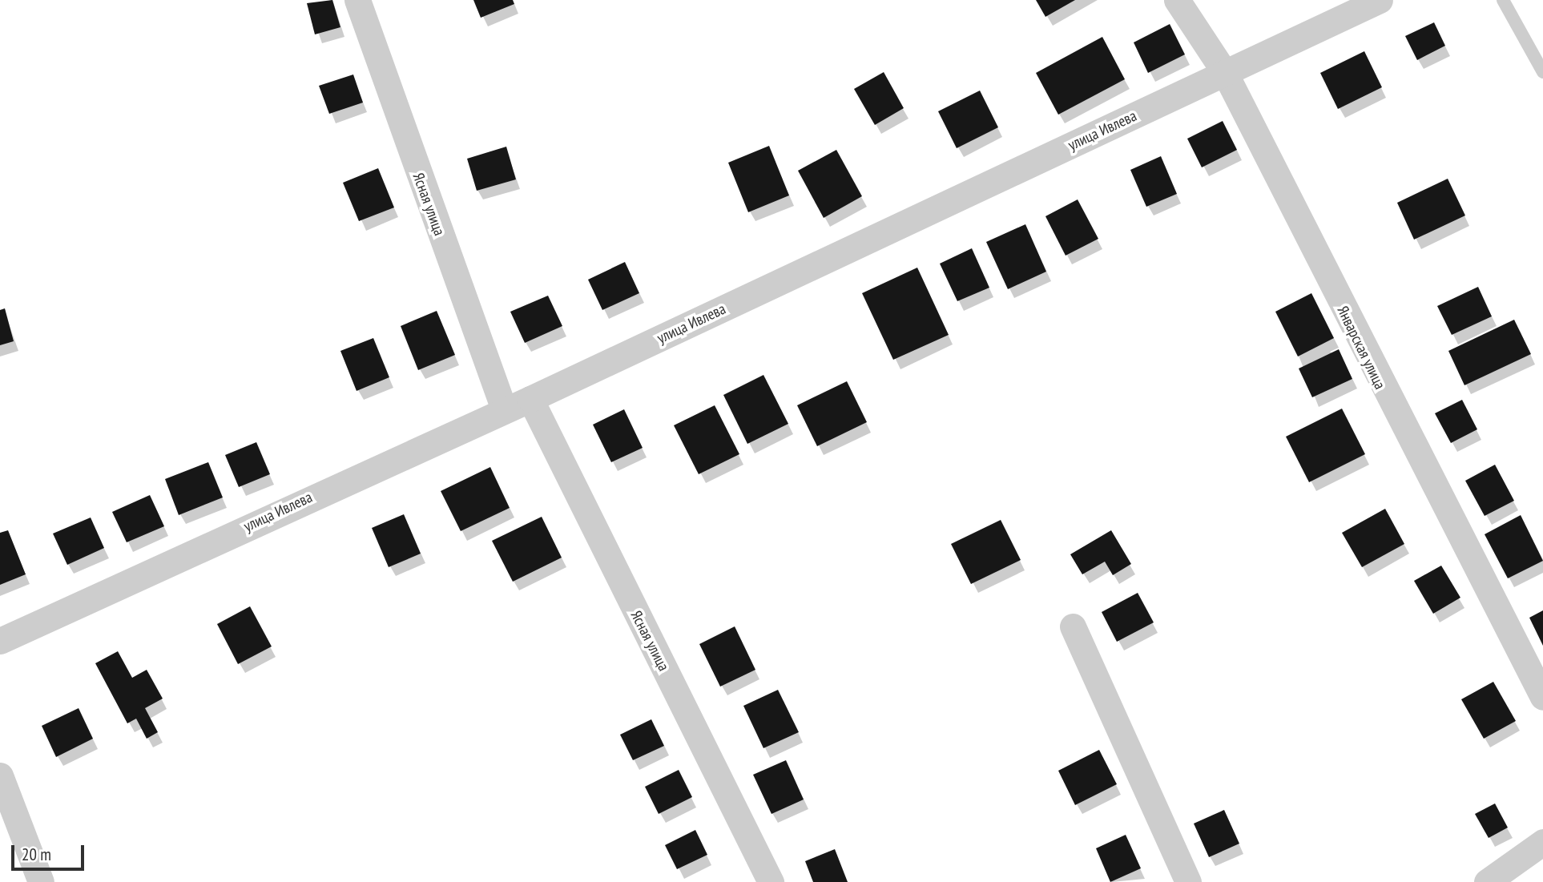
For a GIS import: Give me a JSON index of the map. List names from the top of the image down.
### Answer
{
  "streets": {
    "street": ["улица Ивлева", "Ясная улица", "Январская улица"]
  },
  "crossings": [
    ["улица Ивлева", "Ясная улица"],
    ["улица Ивлева", "Январская улица"]
  ],
  "scale_bar": "20 m"
}
